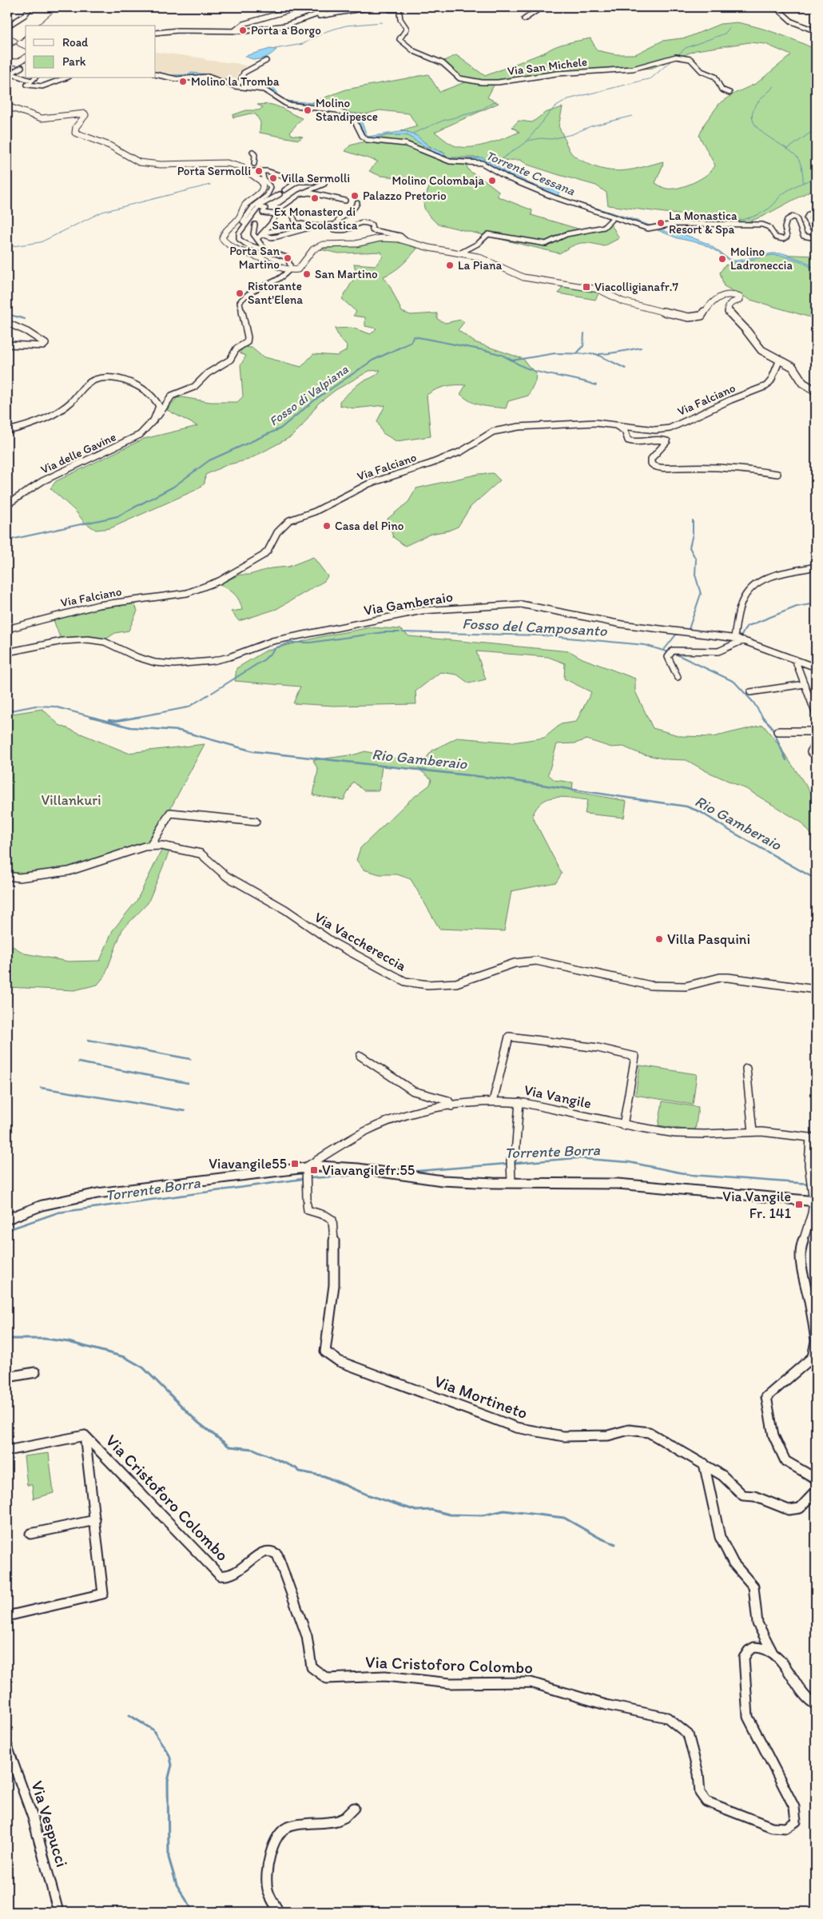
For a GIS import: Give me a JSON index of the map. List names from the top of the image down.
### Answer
{
  "streets": {
    "street": [
      "Via San Michele",
      "Via Falciano",
      "Via delle Gavine",
      "Via Gamberaio",
      "Via Vacchereccia",
      "Via Vangile",
      "Via Mortineto",
      "Via Cristoforo Colombo",
      "Via Vespucci"
    ]
  },
  "crossings": [
    ["Via Vangile", "Via Mortineto"]
  ],
  "water": [
    "Torrente Cessana",
    "Fosso di Valpiana",
    "Fosso del Camposanto",
    "Rio Gamberaio",
    "Torrente Borra"
  ],
  "parks": ["Villankuri"],
  "places": {
    "other": [
      "Porta a Borgo",
      "Molino la Tromba",
      "Molino Standipesce",
      "Porta Sermolli",
      "Villa Sermolli",
      "Molino Colombaja",
      "Palazzo Pretorio",
      "Ex Monastero di Santa Scolastica",
      "La Monastica Resort & Spa",
      "Porta San Martino",
      "Molino Ladroneccia",
      "La Piana",
      "San Martino",
      "Ristorante Sant'Elena",
      "Casa del Pino",
      "Villa Pasquini"
    ],
    "transit": [
      "Viacolligianafr.7",
      "Viavangile55",
      "Viavangilefr.55",
      "Via Vangile Fr. 141"
    ]
  },
  "legend": ["Road", "Park"]
}
